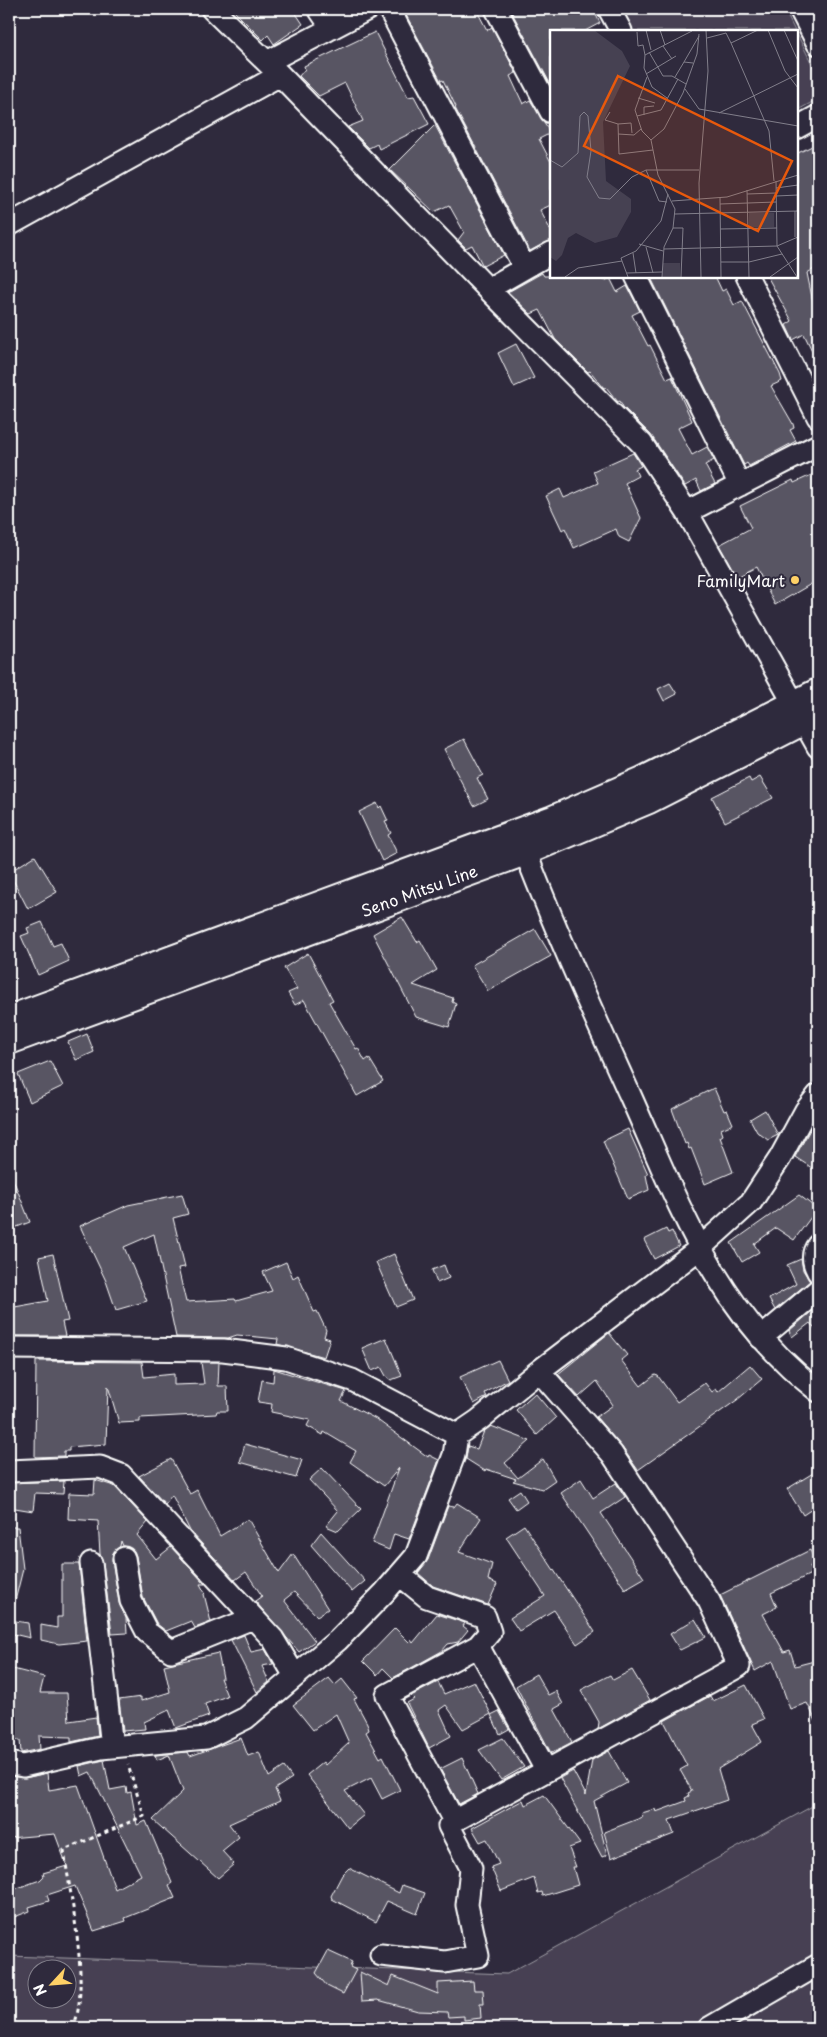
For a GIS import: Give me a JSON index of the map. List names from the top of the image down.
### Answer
{
  "streets": {
    "main road": ["Seno Mitsu Line"]
  },
  "places": ["FamilyMart"],
  "north": "bottom left"
}
